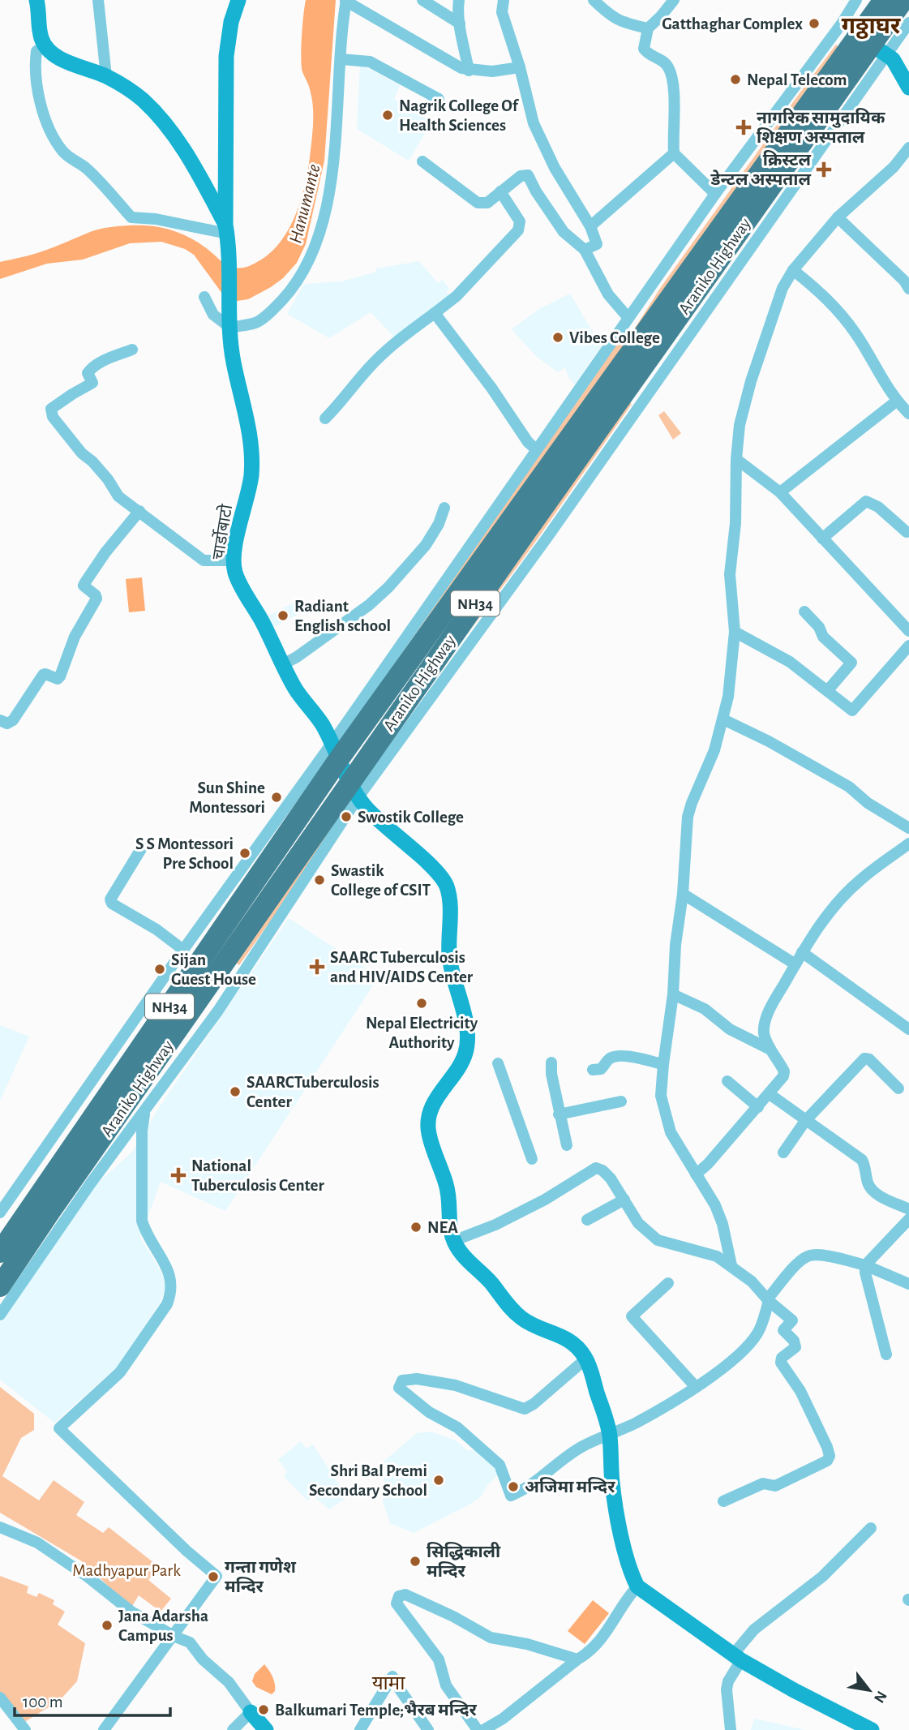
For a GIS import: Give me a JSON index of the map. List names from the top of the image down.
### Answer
{
  "streets": {
    "highway": ["Araniko Highway", "NH34"],
    "main road": ["चार्डोबाटो"]
  },
  "crossings": [
    ["Araniko Highway", "चार्डोबाटो"]
  ],
  "districts": ["गठ्ठाघर", "यामा"],
  "water": ["Hanumante"],
  "parks": ["Madhyapur Park"],
  "places": {
    "other": [
      "Gatthaghar Complex",
      "Nepal Telecom",
      "Nagrik College Of Health Sciences",
      "Vibes College",
      "Radiant English school",
      "Sun Shine Montessori",
      "Swostik College",
      "S S Montessori Pre School",
      "Swastik College of CSIT",
      "Sijan Guest House",
      "Nepal Electricity Authority",
      "SAARCTuberculosis Center",
      "NEA",
      "Shri Bal Premi Secondary School",
      "अजिमा मन्दिर",
      "सिद्धिकाली मन्दिर",
      "गन्ता गणेश मन्दिर",
      "Jana Adarsha Campus",
      "Balkumari Temple;भैरब मन्दिर"
    ],
    "health": [
      "नागरिक सामुदायिक शिक्षण अस्पताल",
      "क्रिस्टल डेन्टल अस्पताल",
      "SAARC Tuberculosis and HIV/AIDS Center",
      "National Tuberculosis Center"
    ]
  },
  "scale_bar": "100 m",
  "north": "bottom right"
}
